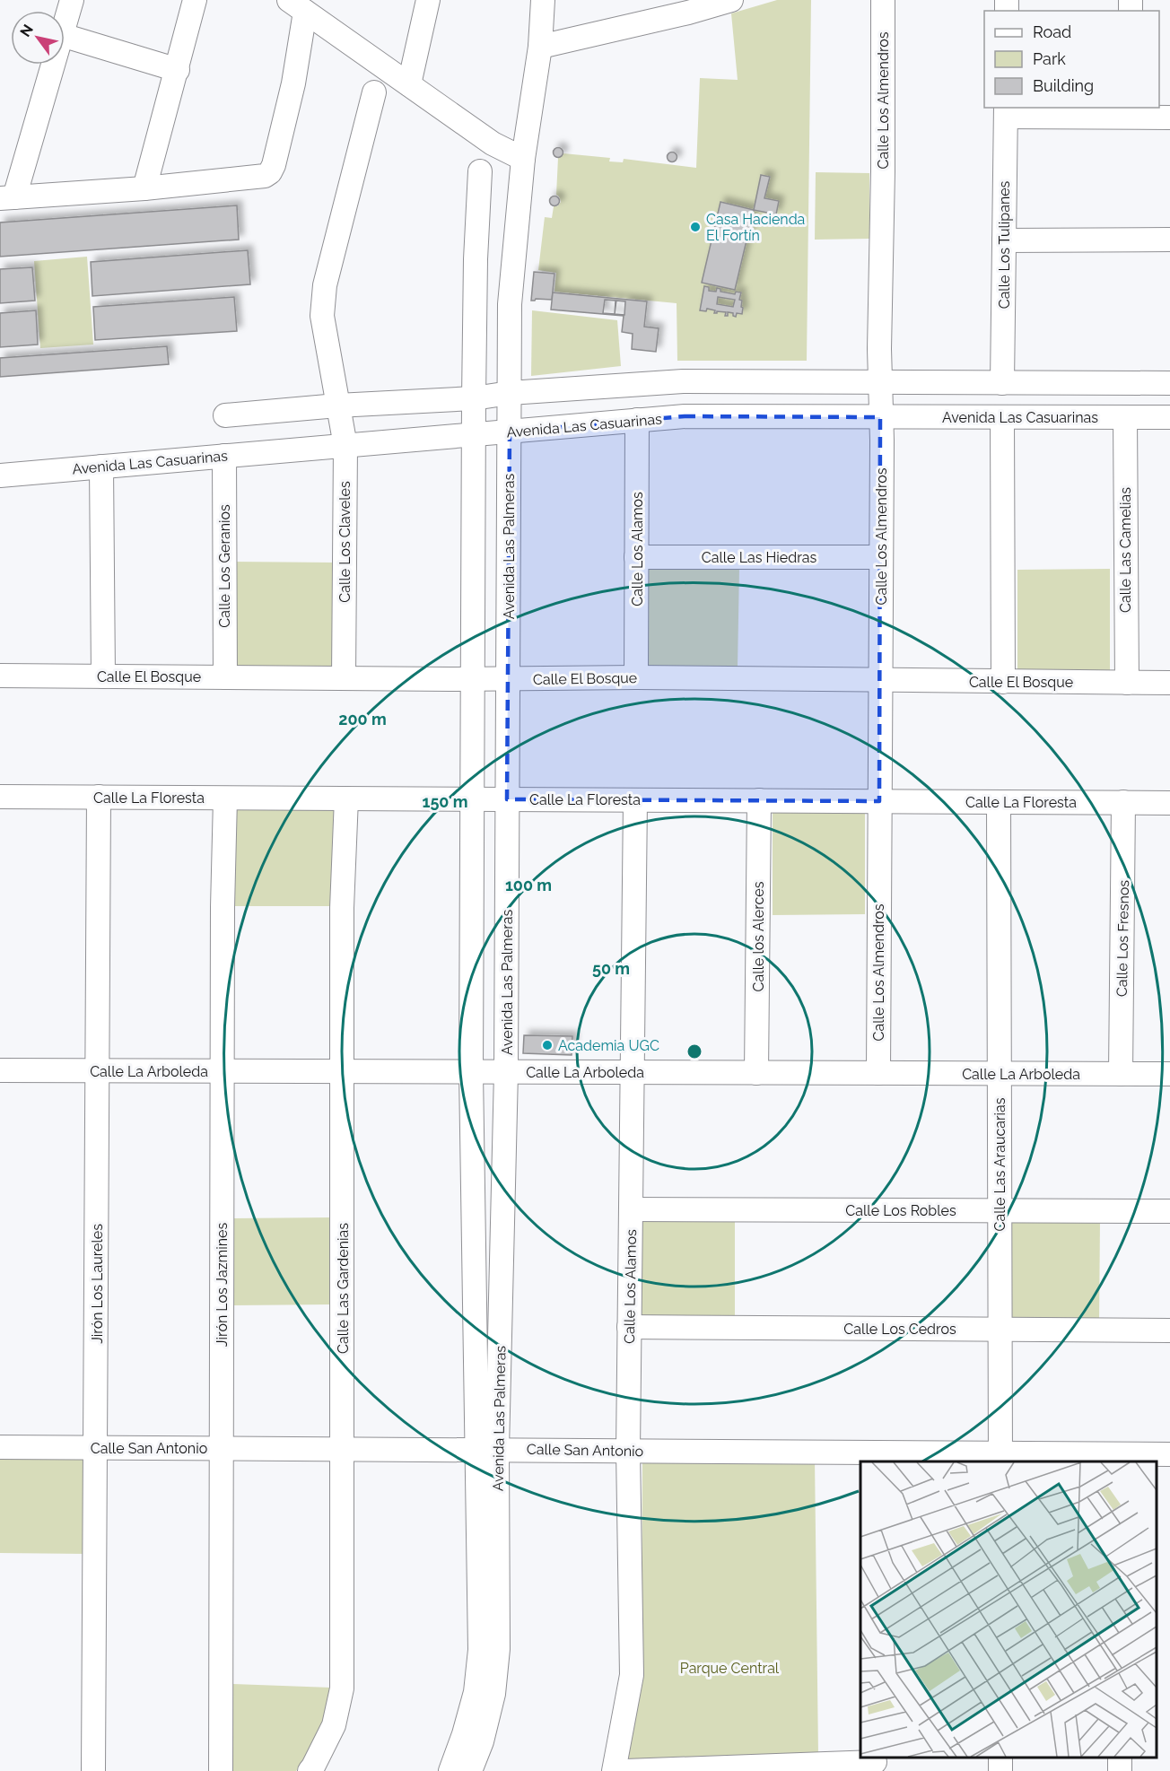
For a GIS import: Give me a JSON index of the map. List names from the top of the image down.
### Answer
{
  "streets": {
    "street": [
      "Calle Los Almendros",
      "Calle Los Tulipanes",
      "Avenida Las Casuarinas",
      "Calle Los Claveles",
      "Avenida Las Palmeras",
      "Calle Los Alamos",
      "Calle Las Camelias",
      "Calle Las Hiedras",
      "Calle Los Geranios",
      "Calle El Bosque",
      "Calle La Floresta",
      "Calle los Alerces",
      "Calle Los Fresnos",
      "Calle La Arboleda",
      "Calle Las Araucarias",
      "Calle Los Robles",
      "Jirón Los Laureles",
      "Jirón Los Jazmines",
      "Calle Las Gardenias",
      "Calle Los Cedros",
      "Calle San Antonio"
    ]
  },
  "crossings": [
    ["Calle Los Almendros", "Avenida Las Casuarinas"],
    ["Calle Los Almendros", "Calle Las Hiedras"],
    ["Calle Los Almendros", "Calle El Bosque"],
    ["Calle Los Almendros", "Calle La Floresta"],
    ["Calle Los Almendros", "Calle La Arboleda"],
    ["Avenida Las Casuarinas", "Calle Los Claveles"],
    ["Avenida Las Casuarinas", "Avenida Las Palmeras"],
    ["Avenida Las Casuarinas", "Calle Los Alamos"],
    ["Avenida Las Casuarinas", "Calle Las Camelias"],
    ["Avenida Las Casuarinas", "Calle Los Geranios"],
    ["Calle Los Claveles", "Calle El Bosque"],
    ["Avenida Las Palmeras", "Calle El Bosque"],
    ["Avenida Las Palmeras", "Calle La Floresta"],
    ["Avenida Las Palmeras", "Calle La Arboleda"],
    ["Avenida Las Palmeras", "Calle San Antonio"],
    ["Calle Los Alamos", "Calle Las Hiedras"],
    ["Calle Los Alamos", "Calle El Bosque"],
    ["Calle Los Alamos", "Calle La Floresta"],
    ["Calle Los Alamos", "Calle La Arboleda"],
    ["Calle Los Alamos", "Calle Los Robles"],
    ["Calle Los Alamos", "Calle Los Cedros"],
    ["Calle Los Alamos", "Calle San Antonio"],
    ["Calle Las Camelias", "Calle El Bosque"],
    ["Calle Los Geranios", "Calle El Bosque"],
    ["Calle La Floresta", "Calle los Alerces"],
    ["Calle La Floresta", "Calle Los Fresnos"],
    ["Calle La Floresta", "Calle Las Araucarias"],
    ["Calle La Floresta", "Jirón Los Laureles"],
    ["Calle La Floresta", "Jirón Los Jazmines"],
    ["Calle La Floresta", "Calle Las Gardenias"],
    ["Calle los Alerces", "Calle La Arboleda"],
    ["Calle Los Fresnos", "Calle La Arboleda"],
    ["Calle La Arboleda", "Calle Las Araucarias"],
    ["Calle La Arboleda", "Jirón Los Laureles"],
    ["Calle La Arboleda", "Jirón Los Jazmines"],
    ["Calle La Arboleda", "Calle Las Gardenias"],
    ["Calle Las Araucarias", "Calle Los Robles"],
    ["Calle Las Araucarias", "Calle Los Cedros"],
    ["Calle Las Araucarias", "Calle San Antonio"],
    ["Jirón Los Laureles", "Calle San Antonio"],
    ["Jirón Los Jazmines", "Calle San Antonio"],
    ["Calle Las Gardenias", "Calle San Antonio"]
  ],
  "parks": ["Parque Central"],
  "places": ["Casa Hacienda El Fortín", "Academia UGC"],
  "legend": ["Road", "Park", "Building"],
  "north": "top left",
  "rings": [
    "200 m",
    "150 m",
    "100 m",
    "50 m"
  ]
}
